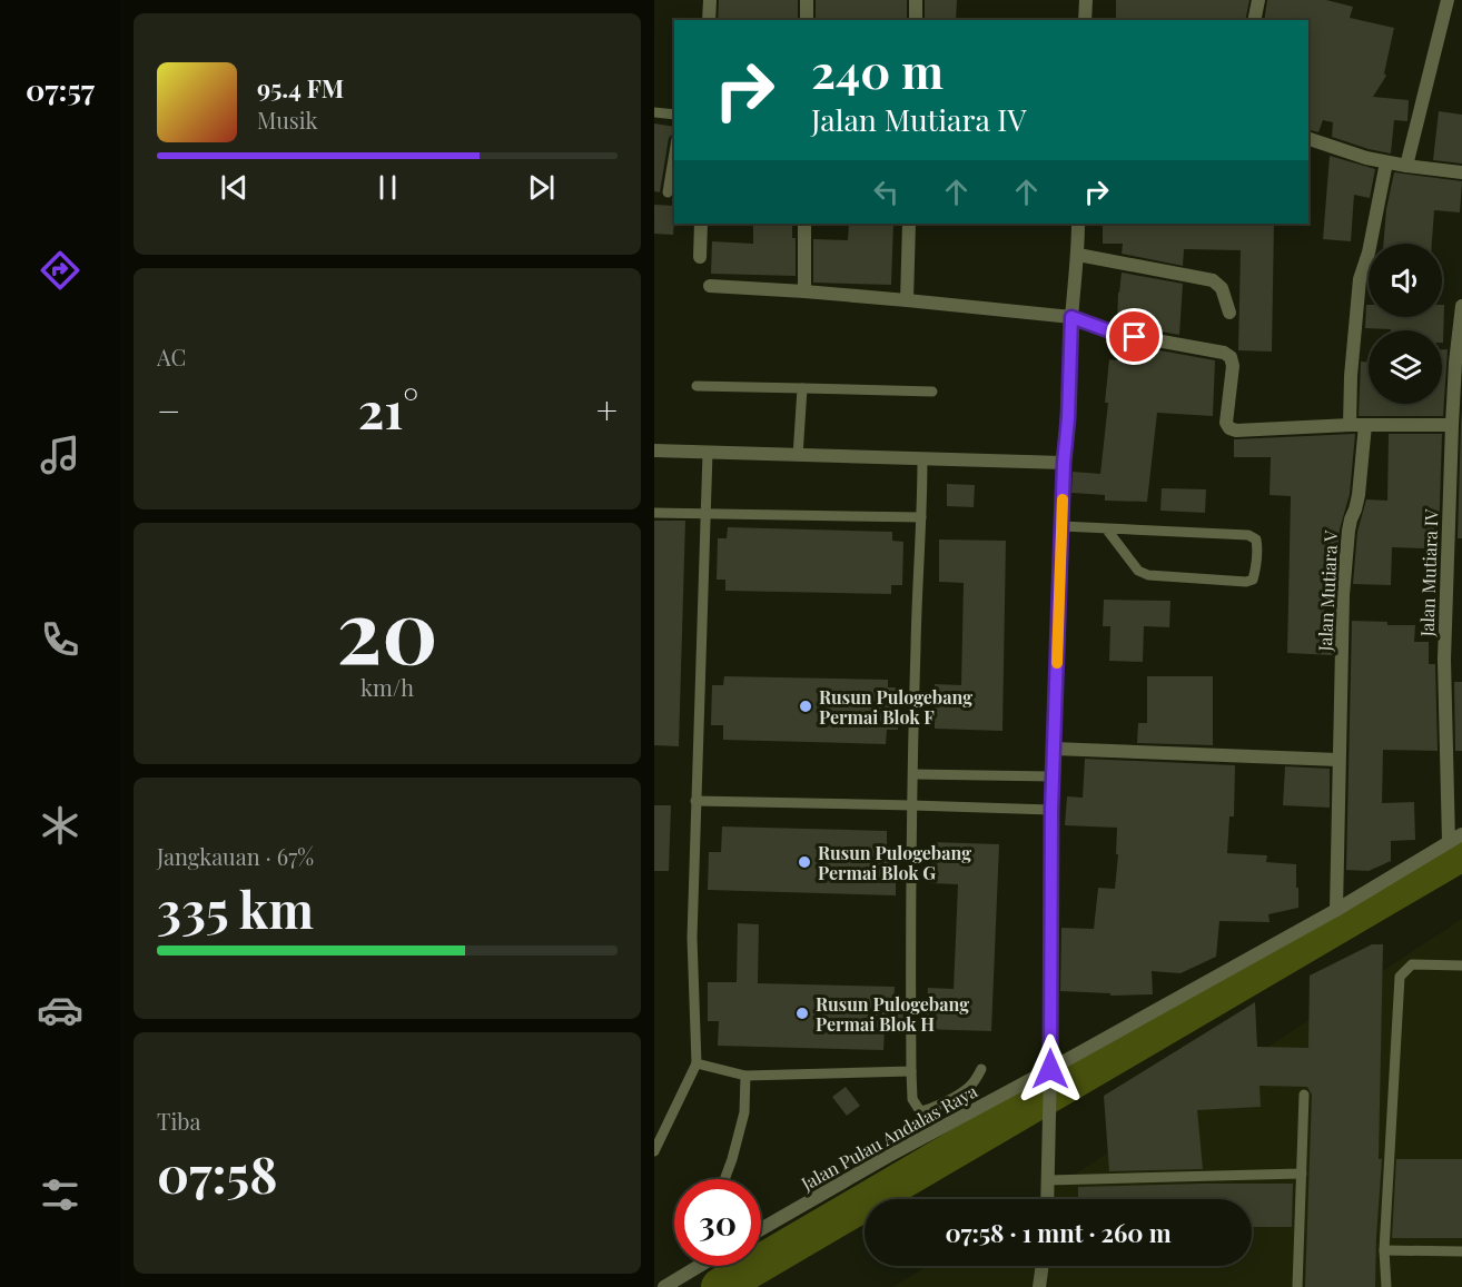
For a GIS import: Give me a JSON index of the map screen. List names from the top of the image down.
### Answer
{
  "streets": {
    "street": ["Jalan Mutiara IV", "Jalan Mutiara V", "Jalan Pulau Andalas Raya"]
  },
  "crossings": [
    ["Jalan Mutiara IV", "Jalan Pulau Andalas Raya"],
    ["Jalan Mutiara V", "Jalan Pulau Andalas Raya"]
  ],
  "places": ["Rusun Pulogebang Permai Blok F", "Rusun Pulogebang Permai Blok G", "Rusun Pulogebang Permai Blok H"],
  "page": {
    "tabs": "07:57",
    "turn": ["240 m", "Jalan Mutiara IV"],
    "song": ["95.4 FM", "Musik"],
    "tile": [
      "AC",
      ["20", "km/h"],
      ["Jangkauan · 67%", "335 km"],
      ["Tiba", "07:58"]
    ],
    "heat": ["−", "21°", "+"],
    "limit": "30",
    "trip": "07:58 · 1 mnt · 260 m"
  }
}
